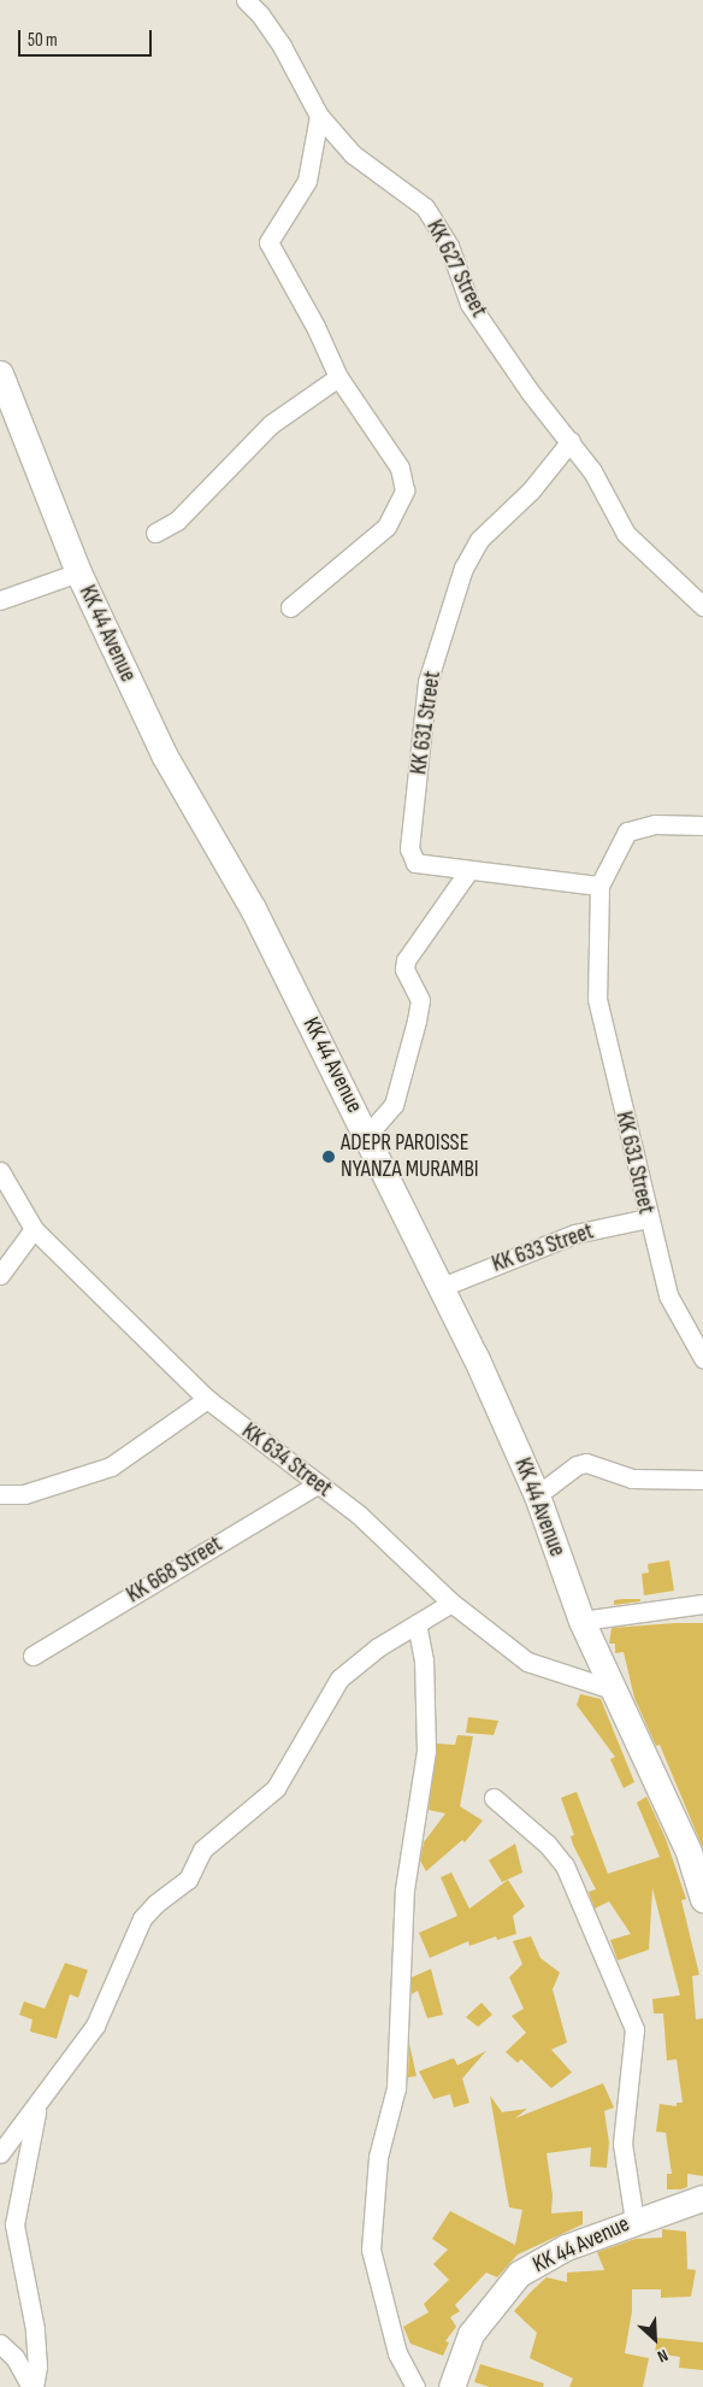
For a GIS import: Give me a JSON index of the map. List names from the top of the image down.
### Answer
{
  "streets": {
    "main road": ["KK 44 Avenue"],
    "street": [
      "KK 627 Street",
      "KK 631 Street",
      "KK 633 Street",
      "KK 634 Street",
      "KK 668 Street"
    ]
  },
  "crossings": [
    ["KK 627 Street", "KK 631 Street"],
    ["KK 44 Avenue", "KK 633 Street"],
    ["KK 44 Avenue", "KK 634 Street"],
    ["KK 631 Street", "KK 633 Street"],
    ["KK 634 Street", "KK 668 Street"]
  ],
  "places": ["ADEPR PAROISSE NYANZA MURAMBI"],
  "scale_bar": "50 m",
  "north": "bottom right"
}
